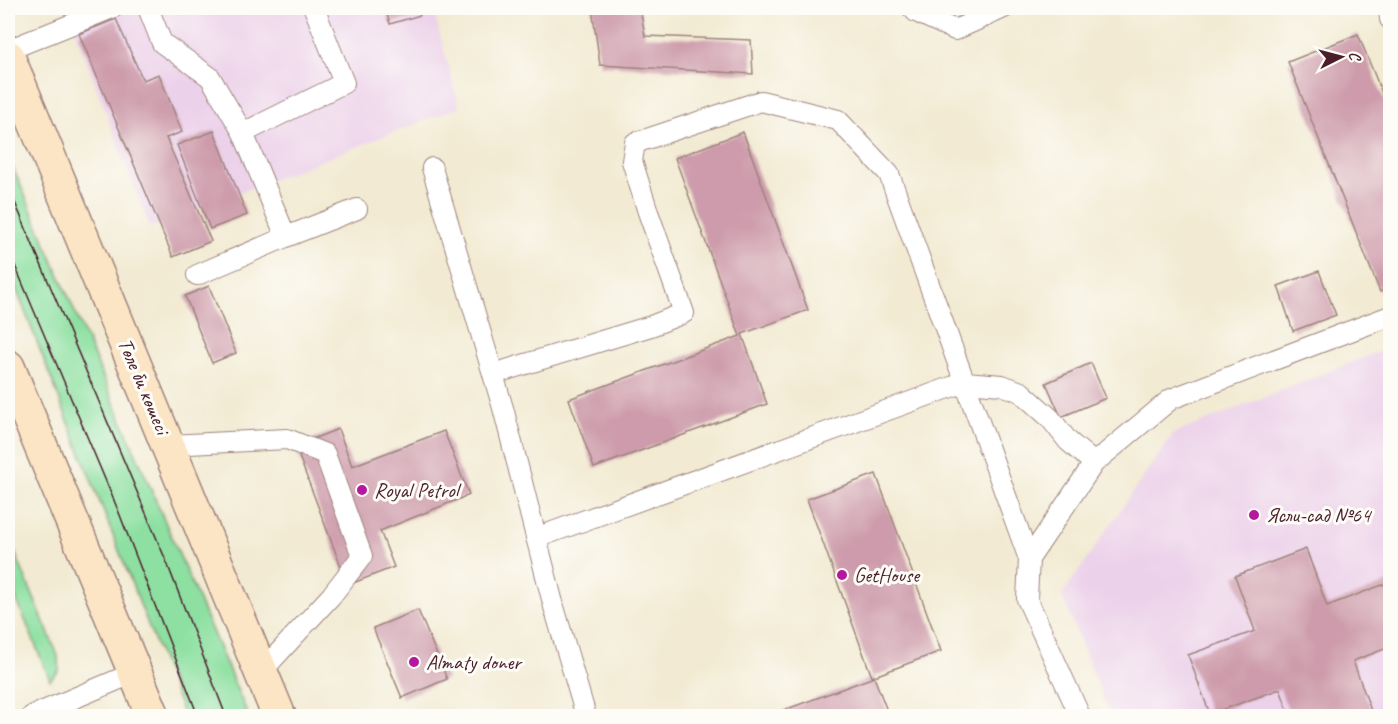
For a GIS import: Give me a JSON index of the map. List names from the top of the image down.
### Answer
{
  "streets": {
    "main road": ["Төле би көшесі"]
  },
  "places": [
    "Royal Petrol",
    "Ясли-сад №64",
    "GetHouse",
    "Almaty doner"
  ],
  "north": "right"
}
